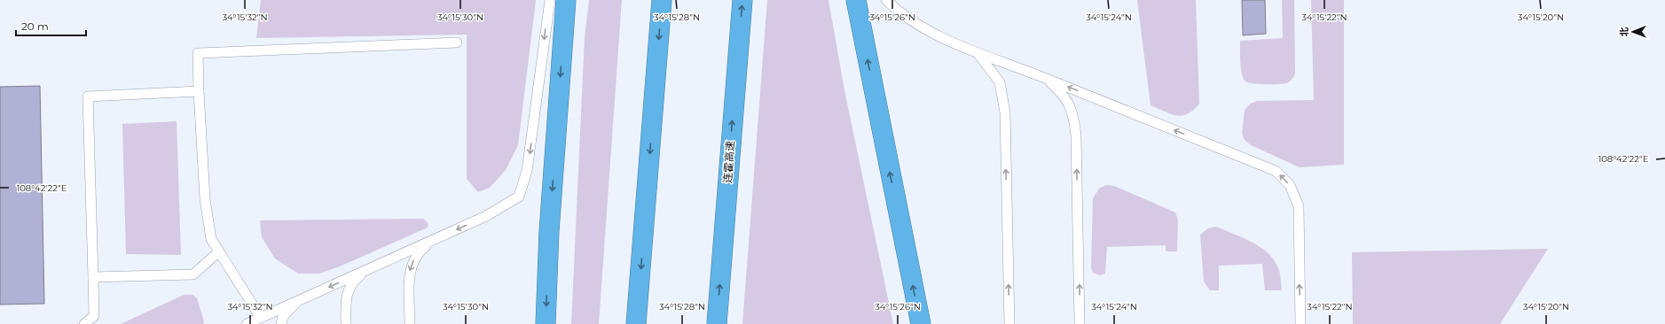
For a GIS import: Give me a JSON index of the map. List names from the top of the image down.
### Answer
{
  "streets": {
    "highway": ["连霍高速"]
  },
  "scale_bar": "20 m",
  "north": "left",
  "coordinates": [
    "34°15'32\"N",
    "34°15'30\"N",
    "34°15'28\"N",
    "34°15'26\"N",
    "34°15'24\"N",
    "34°15'22\"N",
    "34°15'20\"N",
    "108°42'22\"E"
  ]
}
